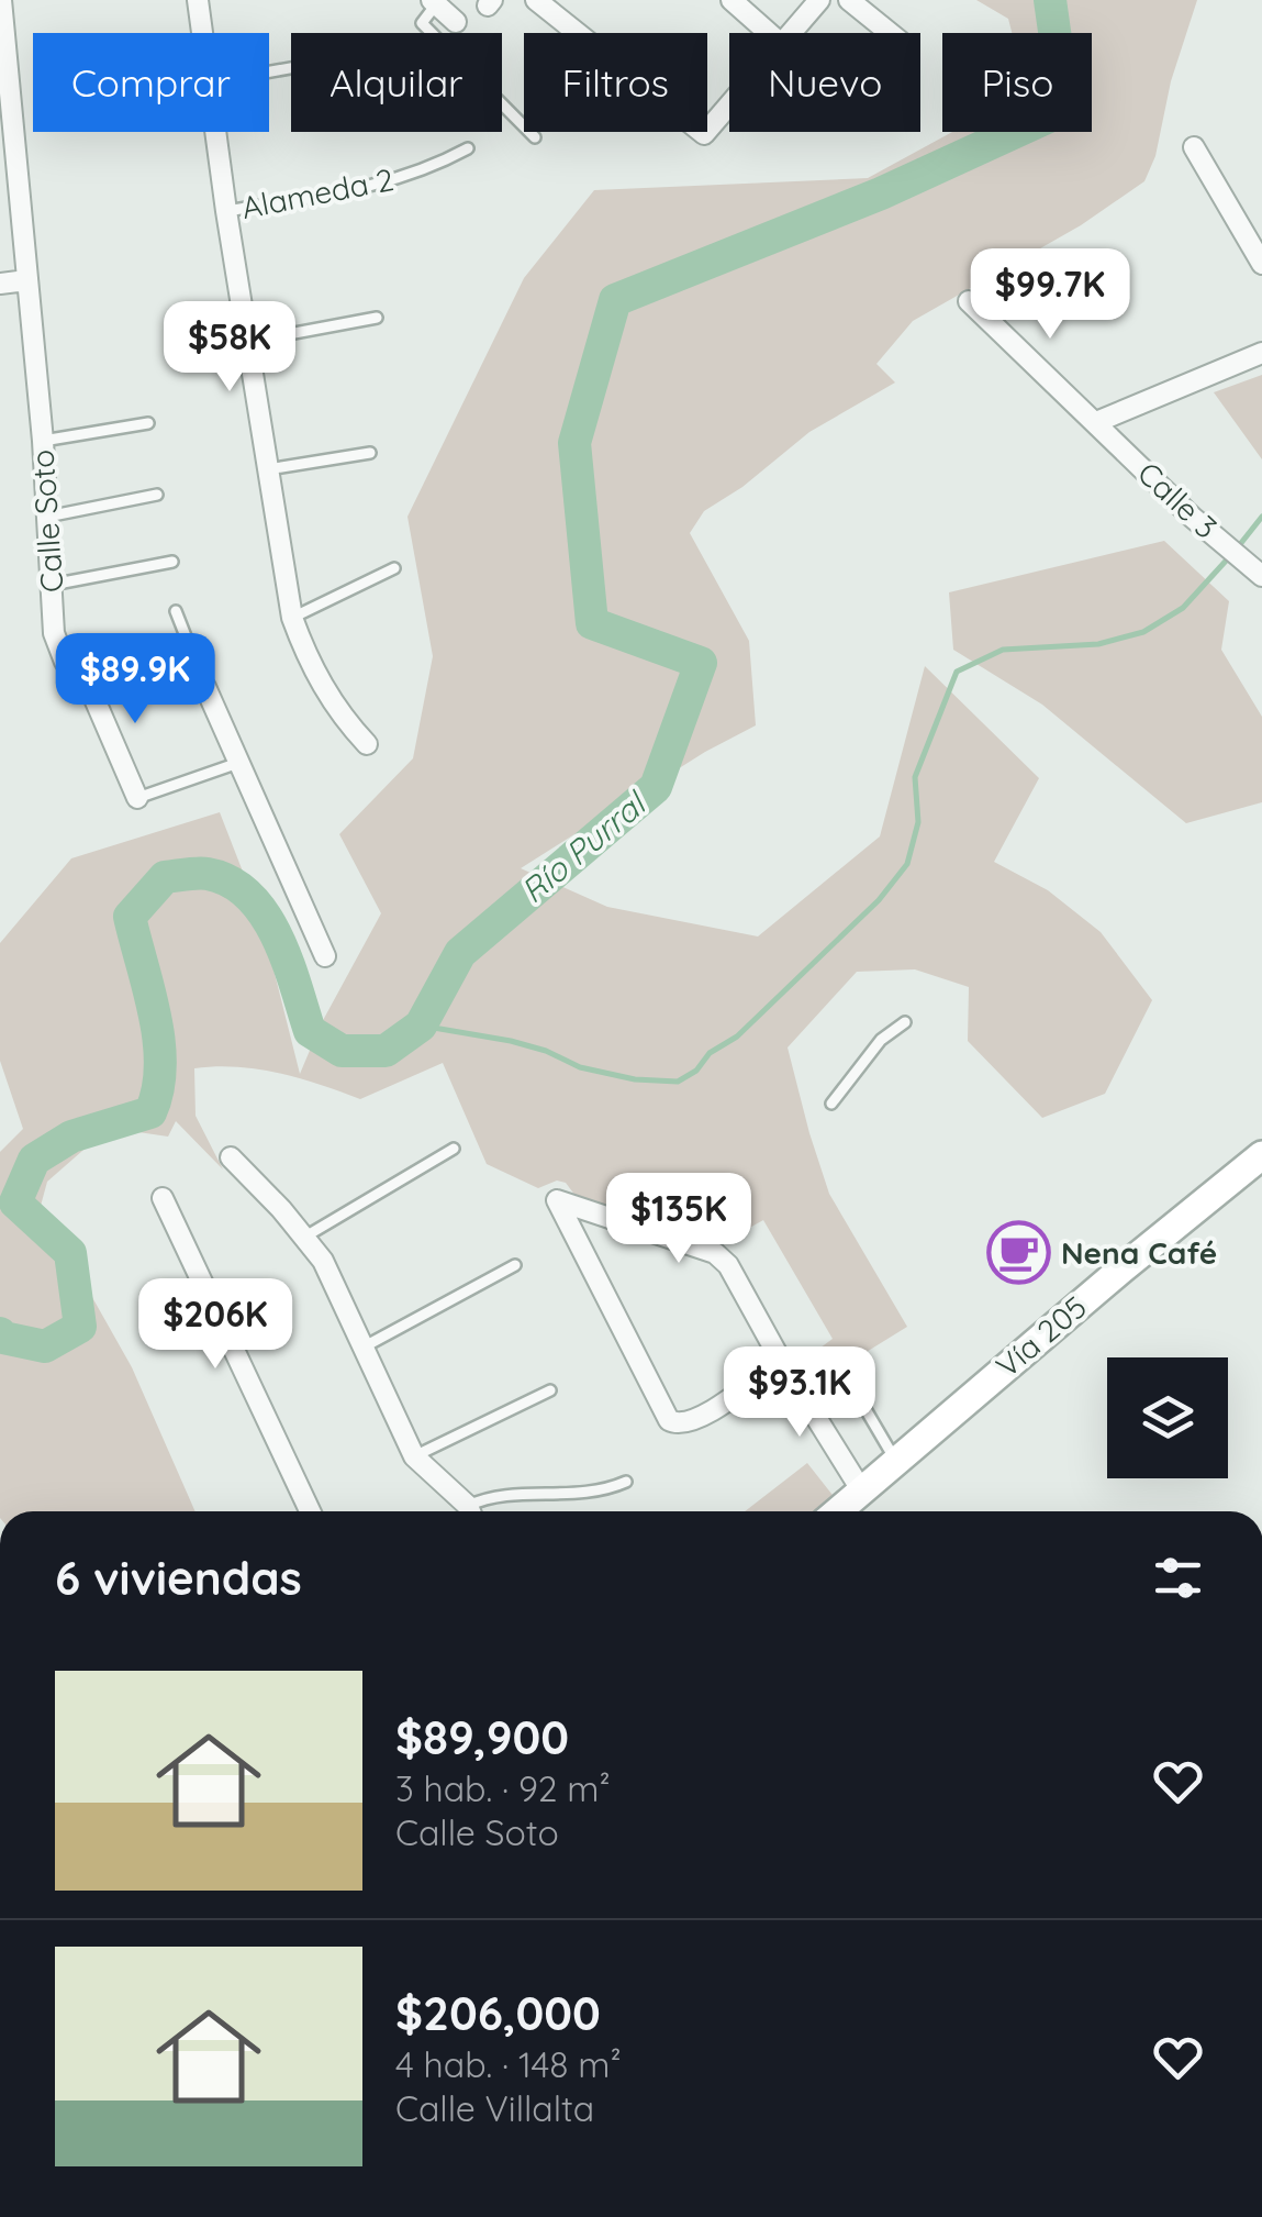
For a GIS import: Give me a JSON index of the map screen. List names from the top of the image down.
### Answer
{
  "streets": {
    "main road": ["Vía 205"],
    "street": ["Calle 3", "Calle Soto"],
    "lane": ["Alameda 2"]
  },
  "water": ["Río Purral"],
  "places": {
    "cafe": ["Nena Café"]
  },
  "page": {
    "chip": [
      "Comprar",
      "Alquilar",
      "Filtros",
      "Nuevo",
      "Piso"
    ],
    "price": [
      "$99.7K",
      "$58K",
      "$89.9K",
      "$135K",
      "$206K",
      "$93.1K"
    ],
    "heading": "6 viviendas",
    "list": [
      {
        "name": "$89,900",
        "note": "3 hab. · 92 m² · Calle Soto"
      },
      {
        "name": "$206,000",
        "note": "4 hab. · 148 m² · Calle Villalta"
      }
    ]
  }
}
